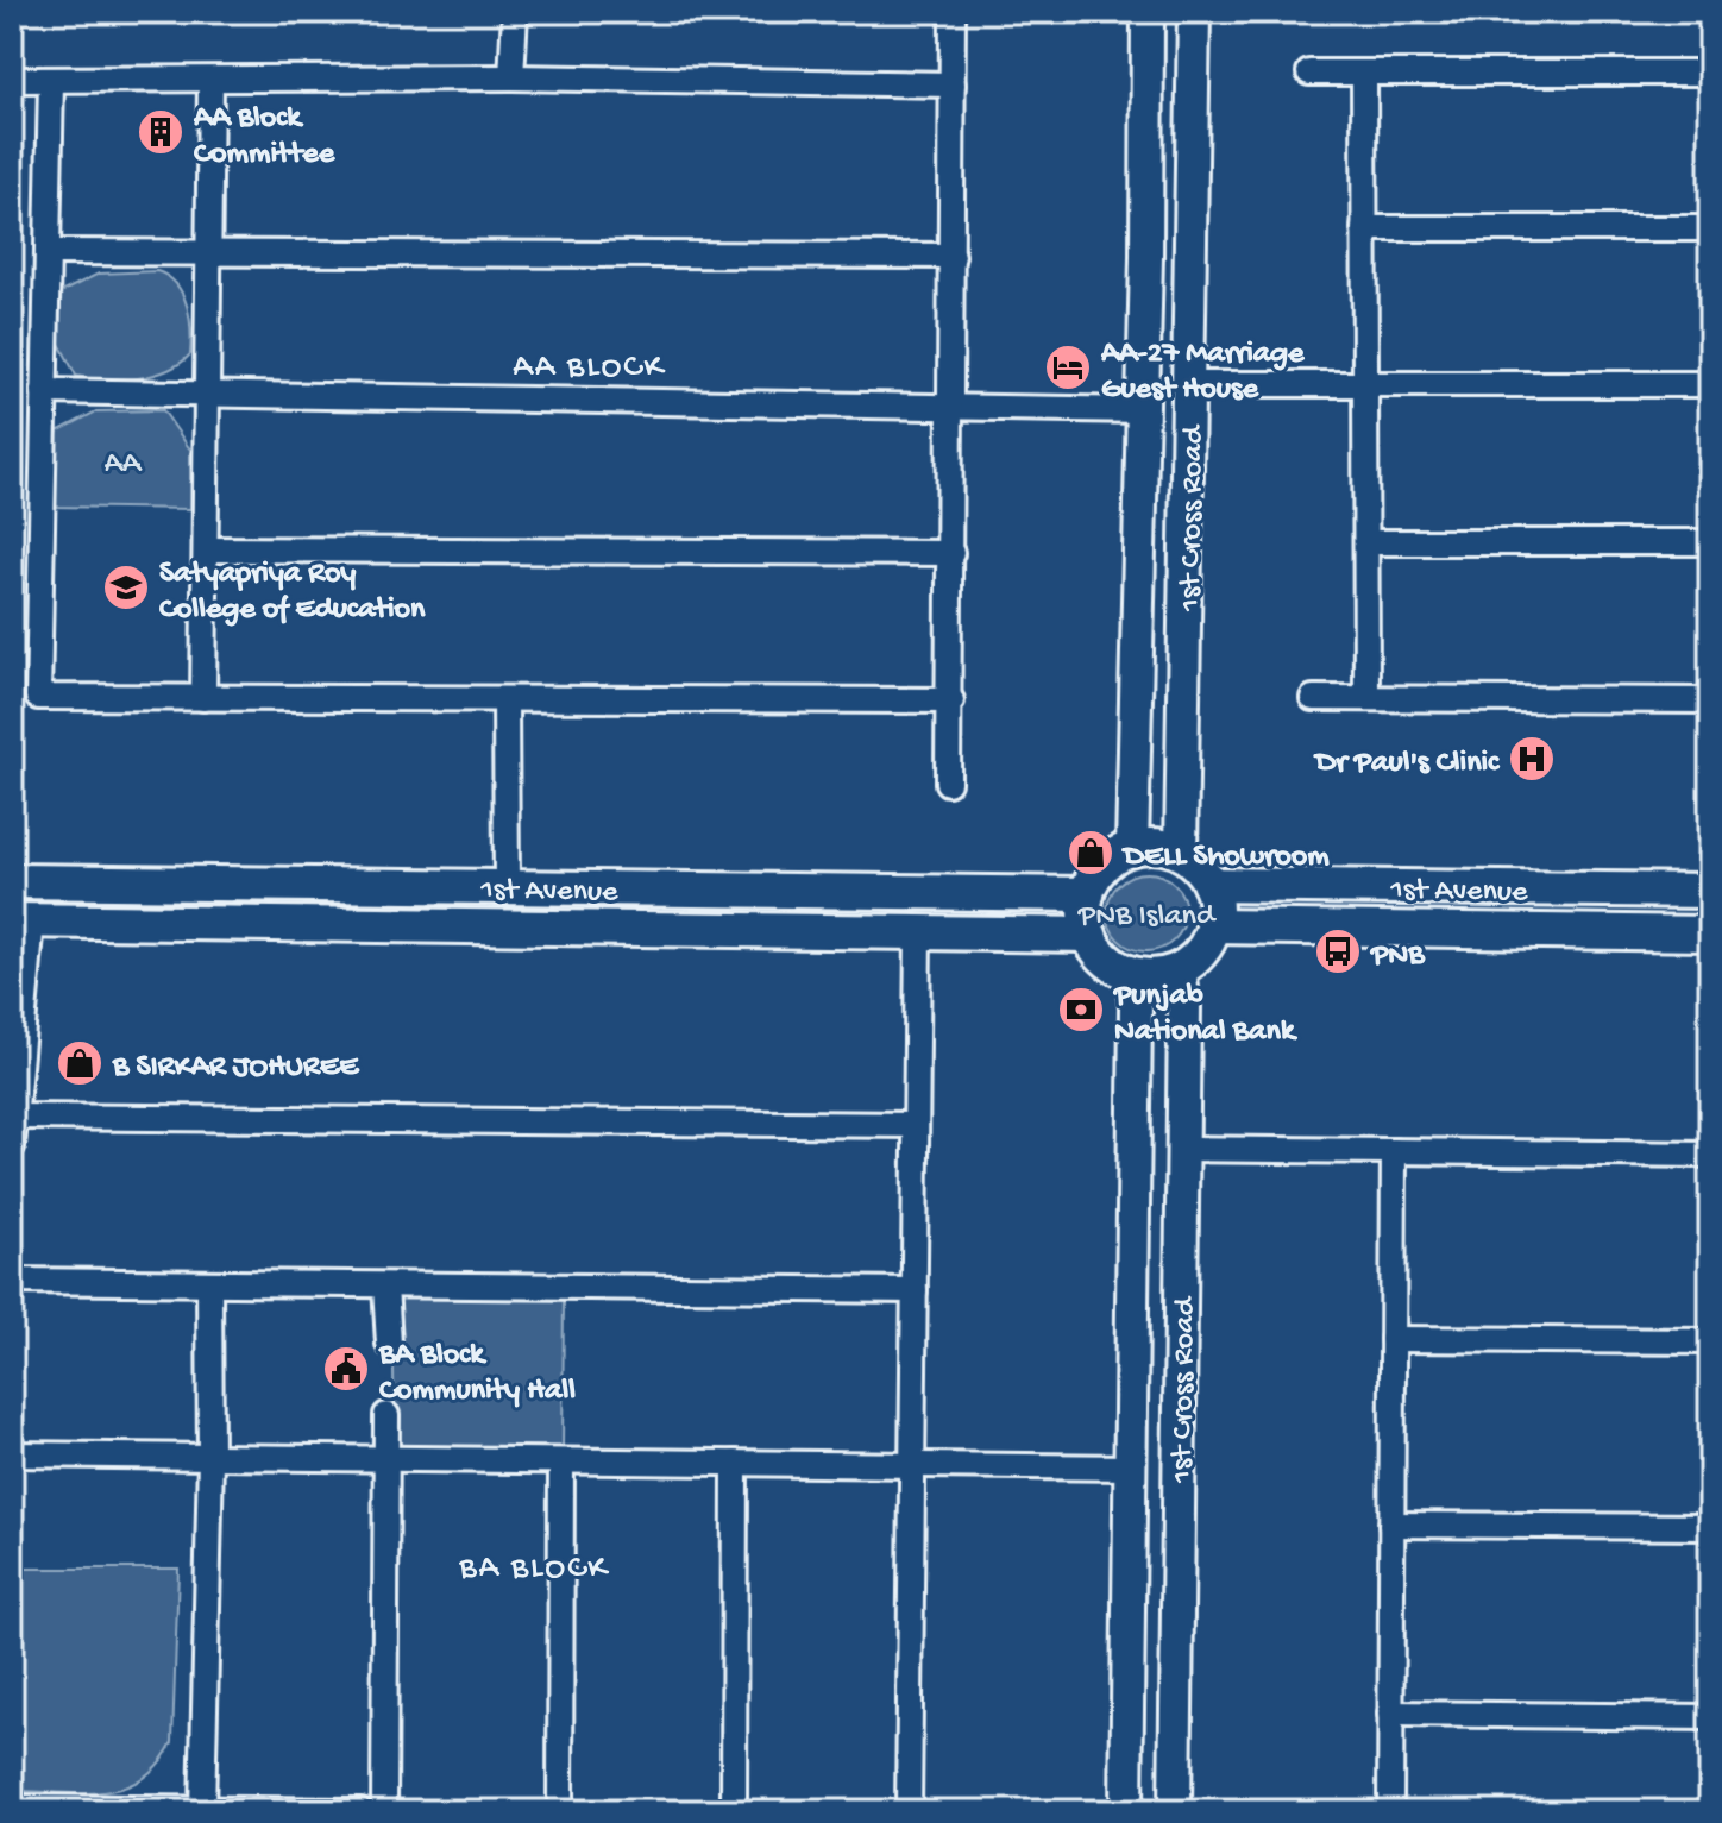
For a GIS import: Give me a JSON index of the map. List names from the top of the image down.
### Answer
{
  "streets": {
    "main road": ["1st Avenue"],
    "street": ["1st Cross Road"]
  },
  "crossings": [
    ["1st Cross Road", "1st Avenue"]
  ],
  "districts": ["AA BLOCK", "BA BLOCK"],
  "parks": ["AA", "PNB Island"],
  "places": {
    "building": ["AA Block Committee"],
    "hotel": ["AA-27 Marriage Guest House"],
    "school or university": ["Satyapriya Roy College of Education"],
    "hospital": ["Dr Paul's Clinic"],
    "shop": ["DELL Showroom", "B SIRKAR JOHUREE"],
    "bus stop": ["PNB"],
    "bank": ["Punjab National Bank"],
    "public building": ["BA Block Community Hall"]
  }
}
